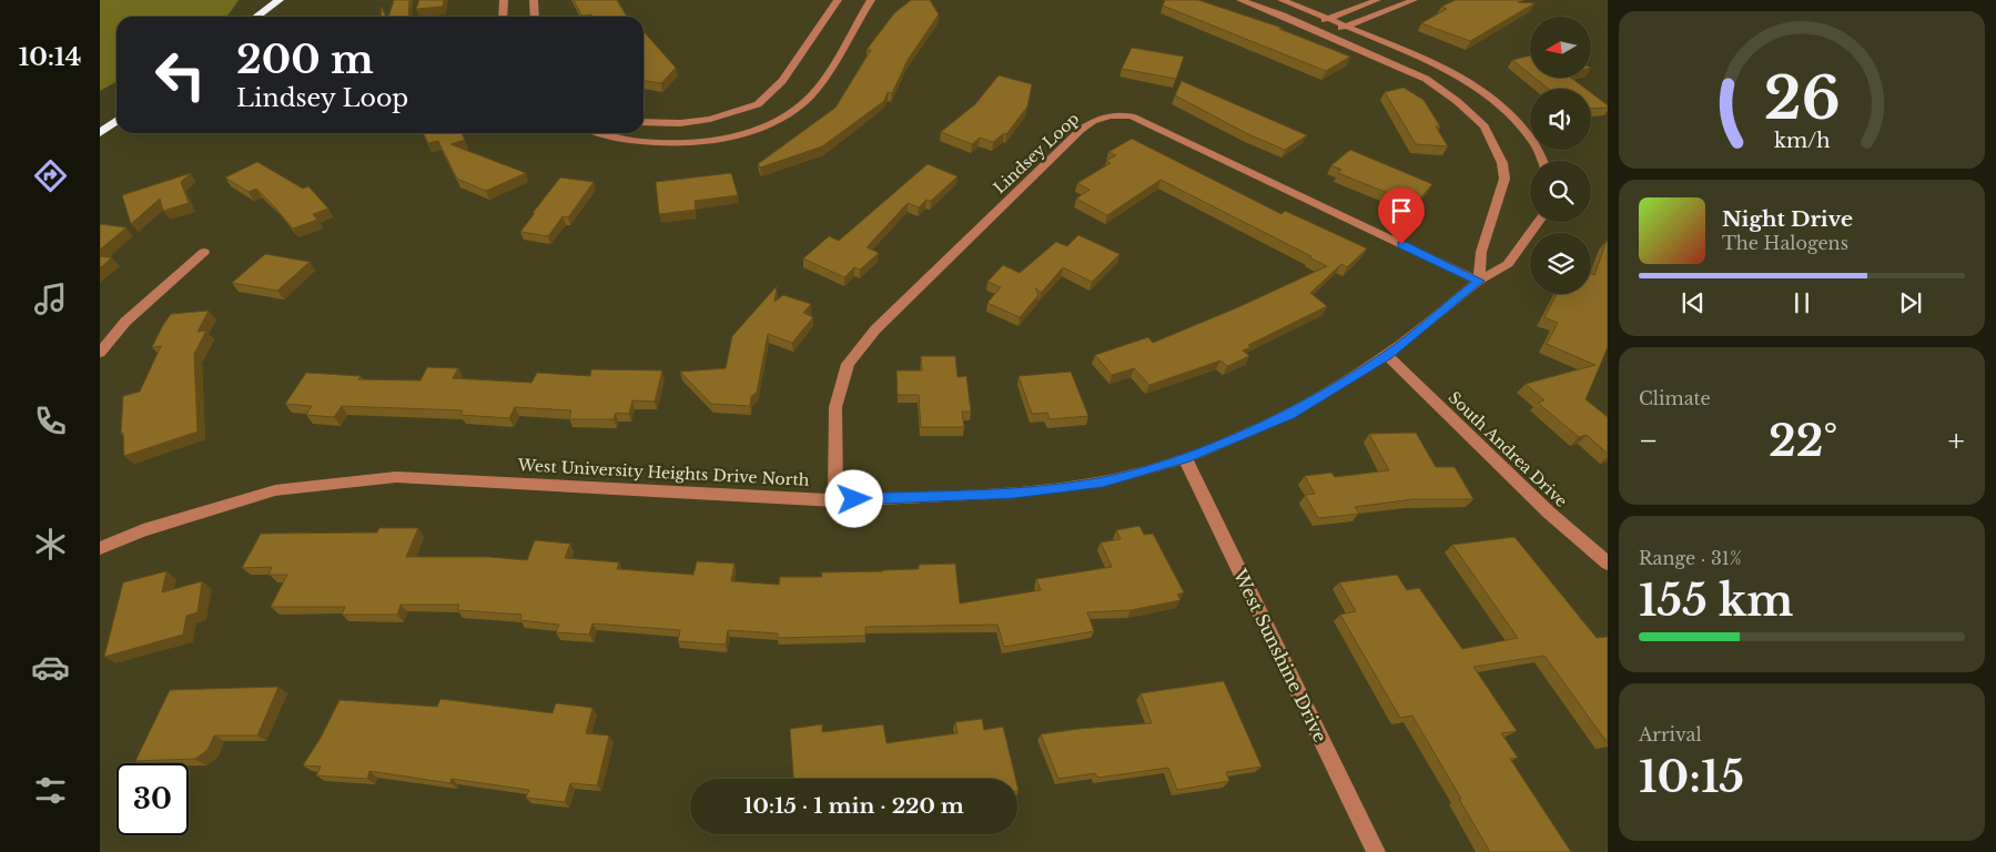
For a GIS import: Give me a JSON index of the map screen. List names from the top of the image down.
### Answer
{
  "streets": {
    "street": [
      "Lindsey Loop",
      "South Andrea Drive",
      "West University Heights Drive North",
      "West Sunshine Drive"
    ]
  },
  "crossings": [
    ["Lindsey Loop", "West University Heights Drive North"],
    ["South Andrea Drive", "West University Heights Drive North"],
    ["West University Heights Drive North", "West Sunshine Drive"]
  ],
  "north": "left",
  "page": {
    "tabs": "10:14",
    "turn": ["200 m", "Lindsey Loop"],
    "song": ["Night Drive", "The Halogens"],
    "tile": [
      "Climate",
      ["Range · 31%", "155 km"],
      ["Arrival", "10:15"]
    ],
    "heat": ["−", "22°", "+"],
    "limit": "30",
    "trip": "10:15 · 1 min · 220 m",
    "gauge": ["26", "km/h"]
  }
}
